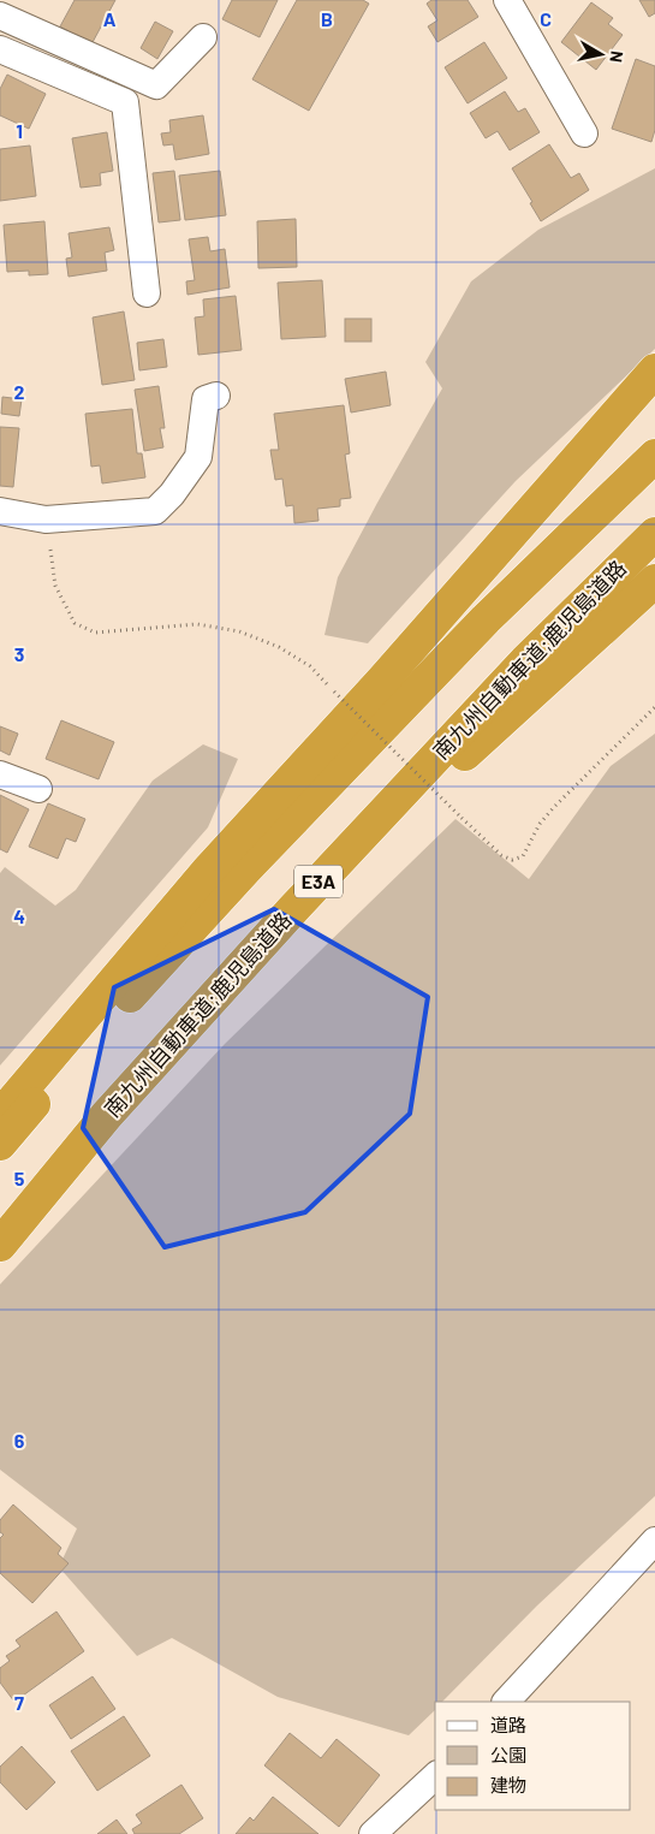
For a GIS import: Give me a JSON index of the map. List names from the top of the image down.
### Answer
{
  "streets": {
    "highway": ["南九州自動車道;鹿児島道路", "E3A"]
  },
  "legend": ["道路", "公園", "建物"],
  "north": "right",
  "grid": {
    "columns": ["A", "B", "C"],
    "rows": [
      "1",
      "2",
      "3",
      "4",
      "5",
      "6",
      "7"
    ]
  }
}
